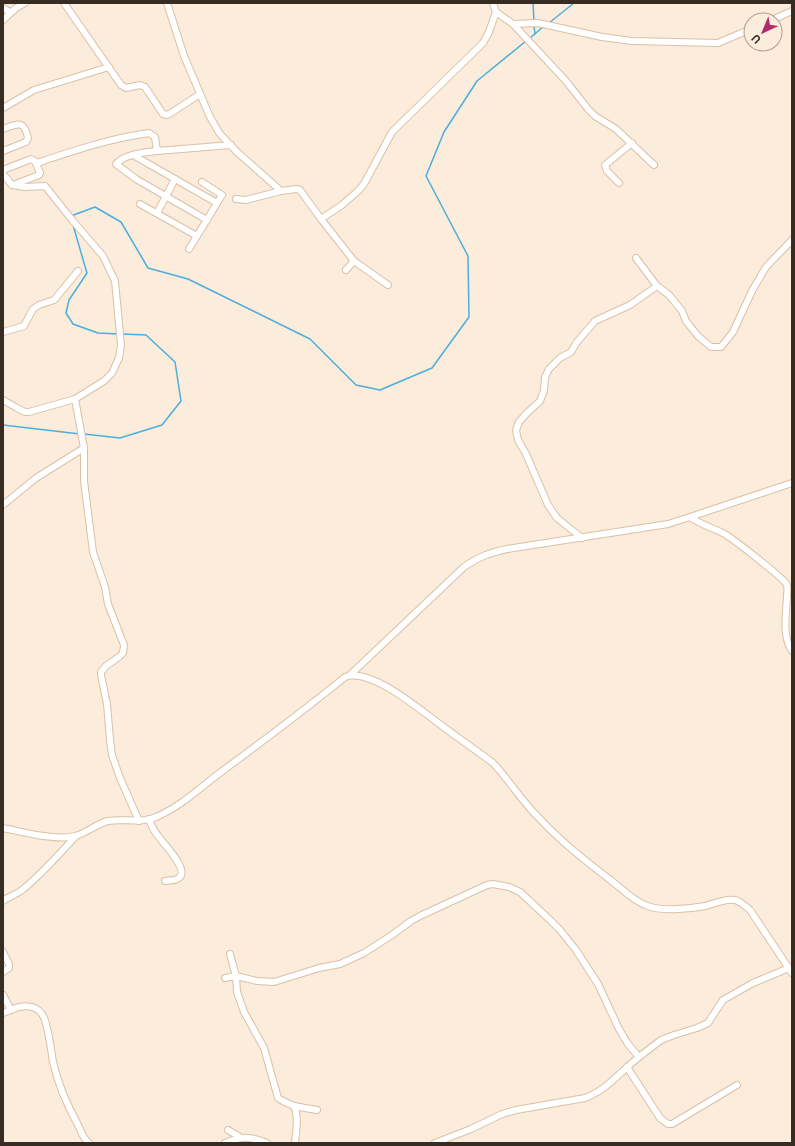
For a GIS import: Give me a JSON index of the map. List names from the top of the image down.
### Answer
{
  "north": "bottom left"
}
